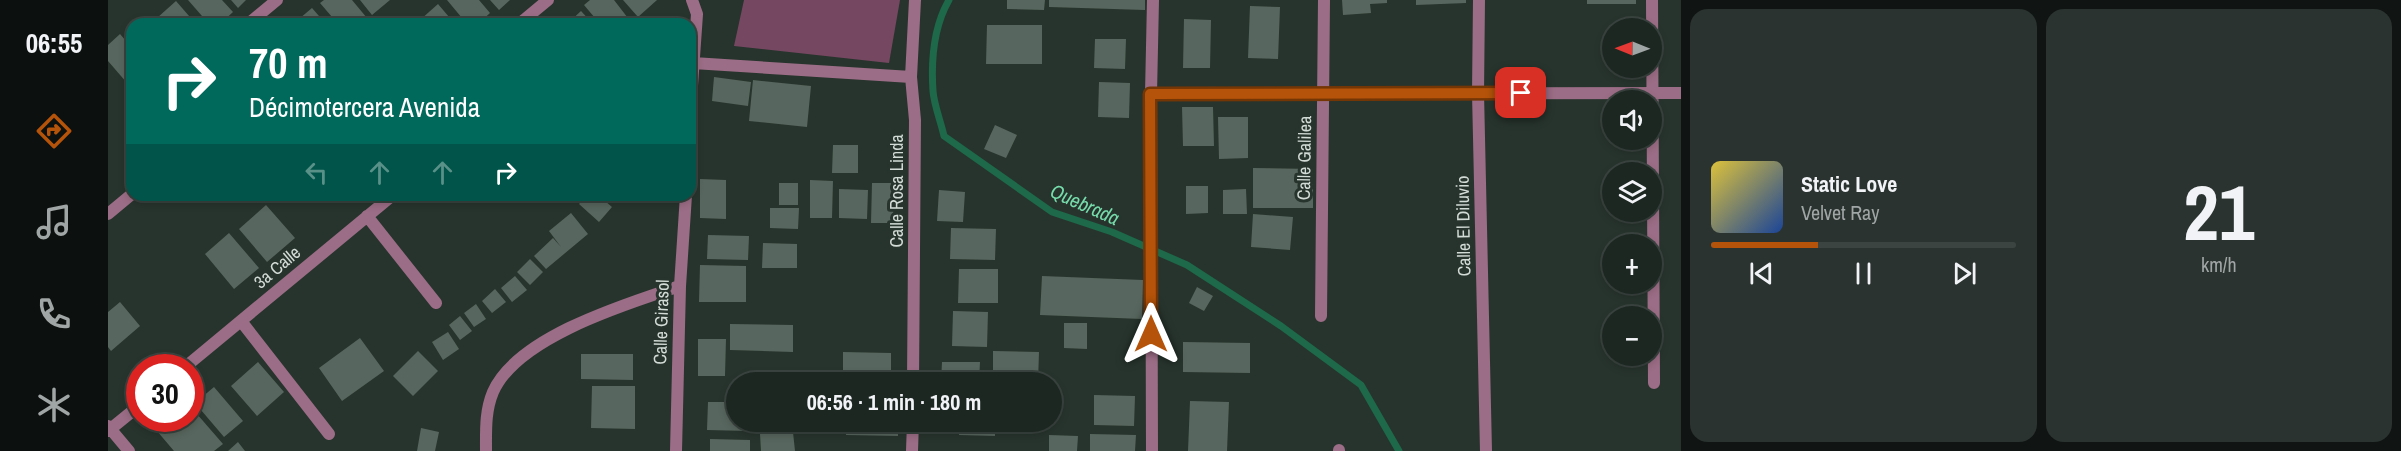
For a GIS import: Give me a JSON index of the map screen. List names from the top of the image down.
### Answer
{
  "streets": {
    "street": [
      "Calle Galilea",
      "Calle Rosa Linda",
      "Calle El Diluvio",
      "3a Calle",
      "Calle Girasol"
    ]
  },
  "water": ["Quebrada"],
  "north": "left",
  "page": {
    "tabs": "06:55",
    "tile": ["21", "km/h"],
    "map_buttons": ["+", "−"],
    "turn": ["70 m", "Décimotercera Avenida"],
    "song": ["Static Love", "Velvet Ray"],
    "limit": "30",
    "trip": "06:56 · 1 min · 180 m"
  }
}
